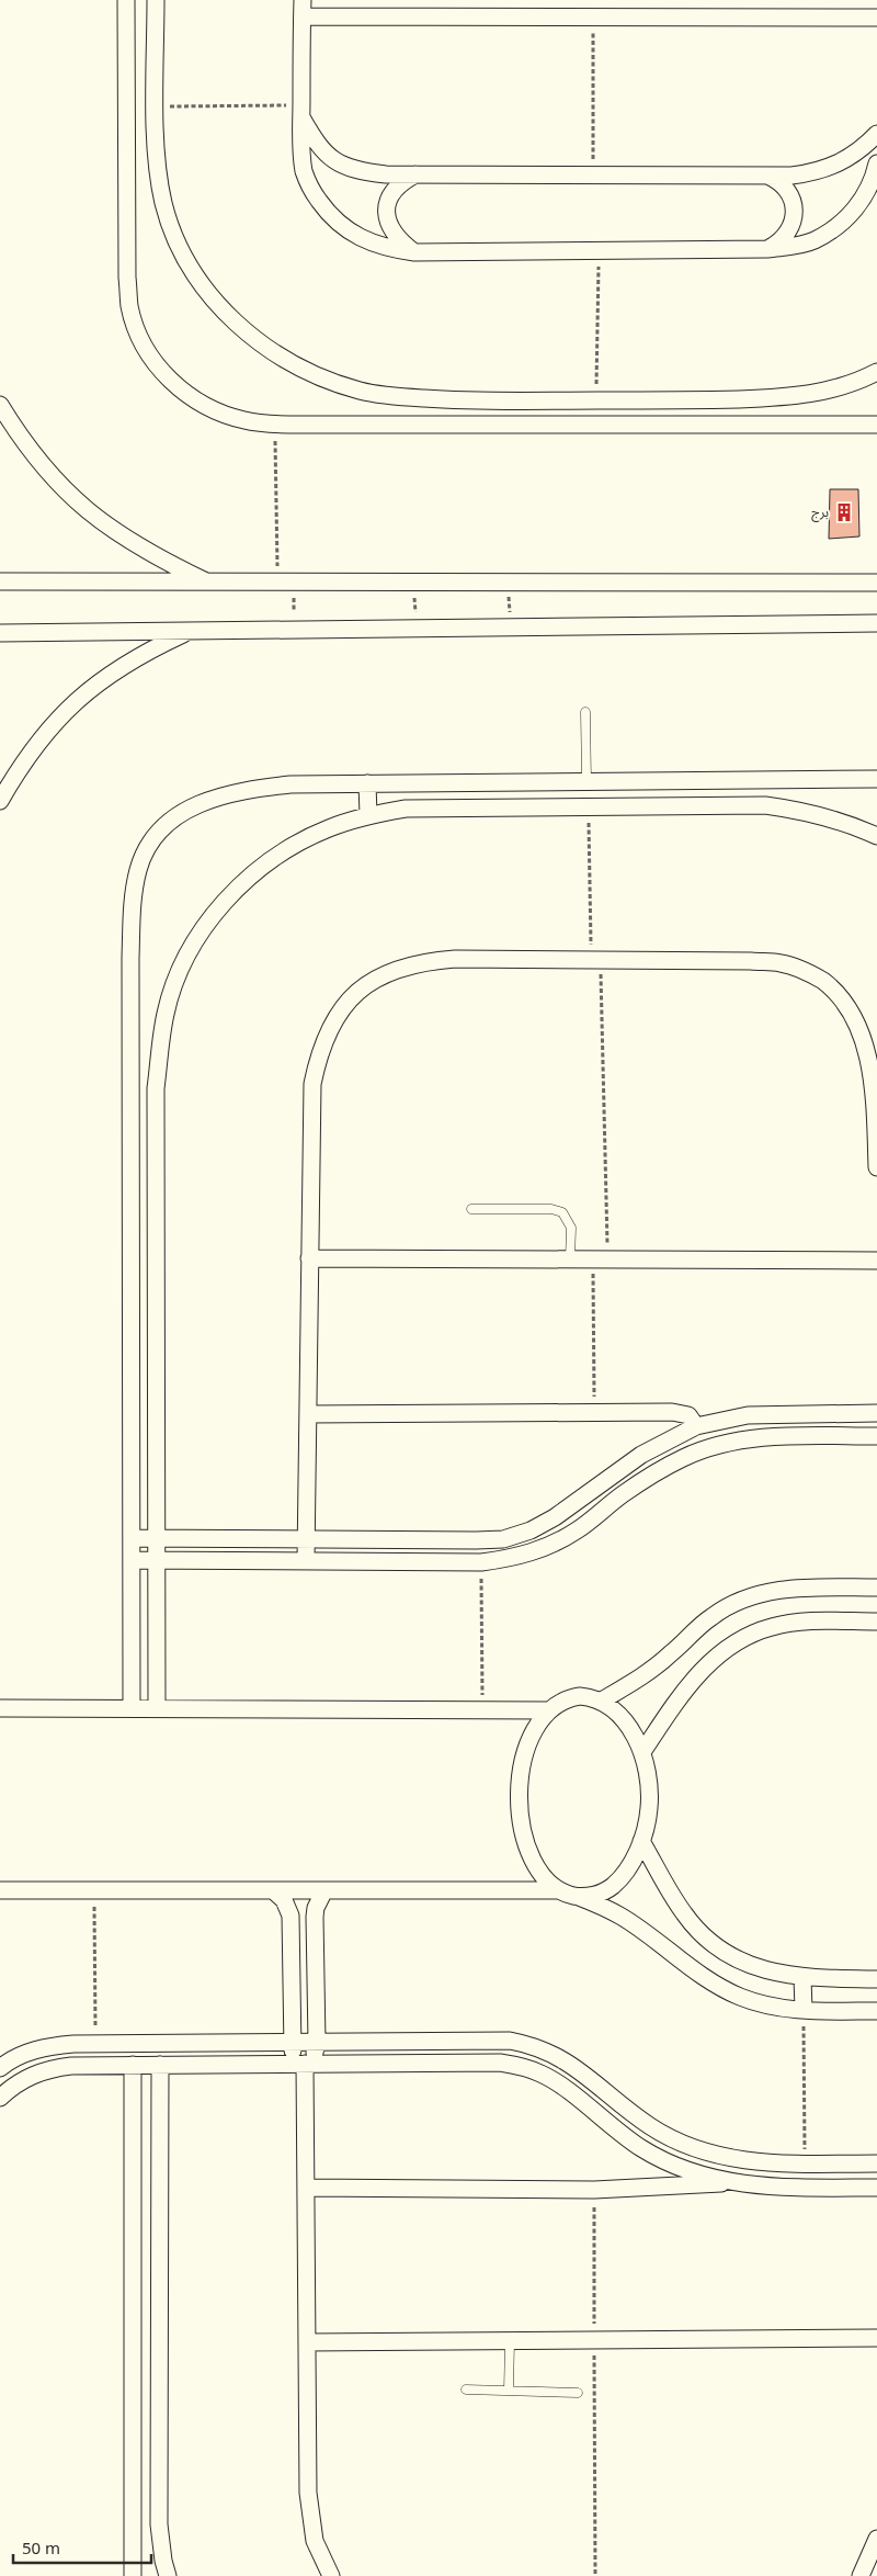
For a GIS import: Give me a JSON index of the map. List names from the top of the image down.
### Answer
{
  "places": {
    "building": ["برج"]
  },
  "scale_bar": "50 m"
}
